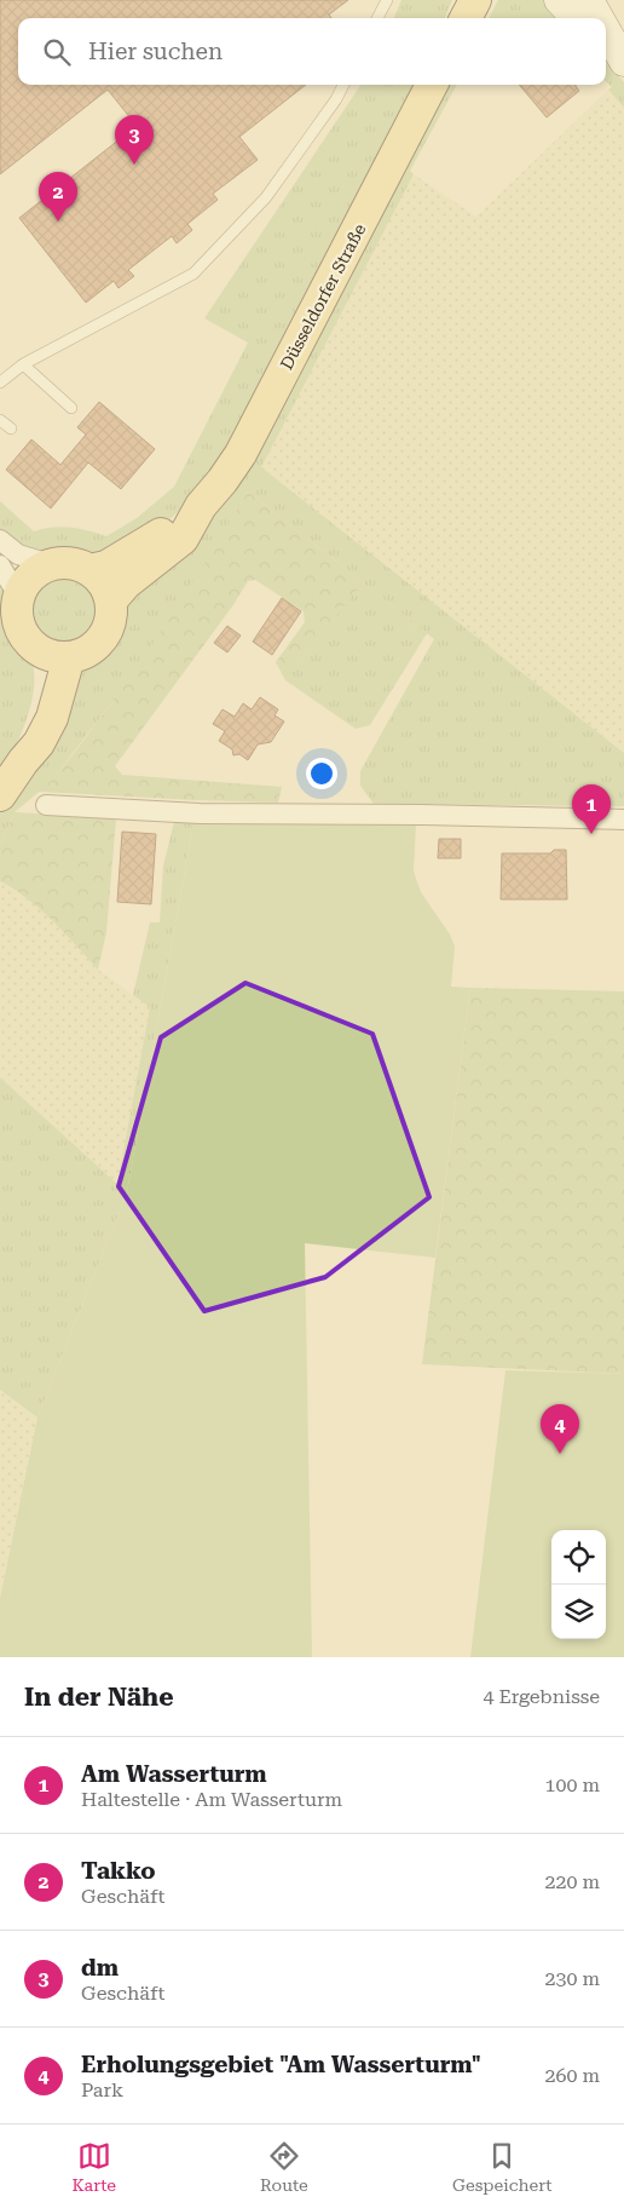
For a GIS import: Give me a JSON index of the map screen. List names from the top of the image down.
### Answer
{
  "streets": {
    "main road": ["Düsseldorfer Straße"]
  },
  "page": {
    "search": "Hier suchen",
    "pins": [
      "3",
      "2",
      "1",
      "4"
    ],
    "heading": ["In der Nähe", "4 Ergebnisse"],
    "list": [
      {
        "mark": "1",
        "name": "Am Wasserturm",
        "note": "Haltestelle · Am Wasserturm",
        "value": "100 m"
      },
      {
        "mark": "2",
        "name": "Takko",
        "note": "Geschäft",
        "value": "220 m"
      },
      {
        "mark": "3",
        "name": "dm",
        "note": "Geschäft",
        "value": "230 m"
      },
      {
        "mark": "4",
        "name": "Erholungsgebiet \"Am Wasserturm\"",
        "note": "Park",
        "value": "260 m"
      }
    ],
    "nav": ["Karte", "Route", "Gespeichert"]
  }
}
